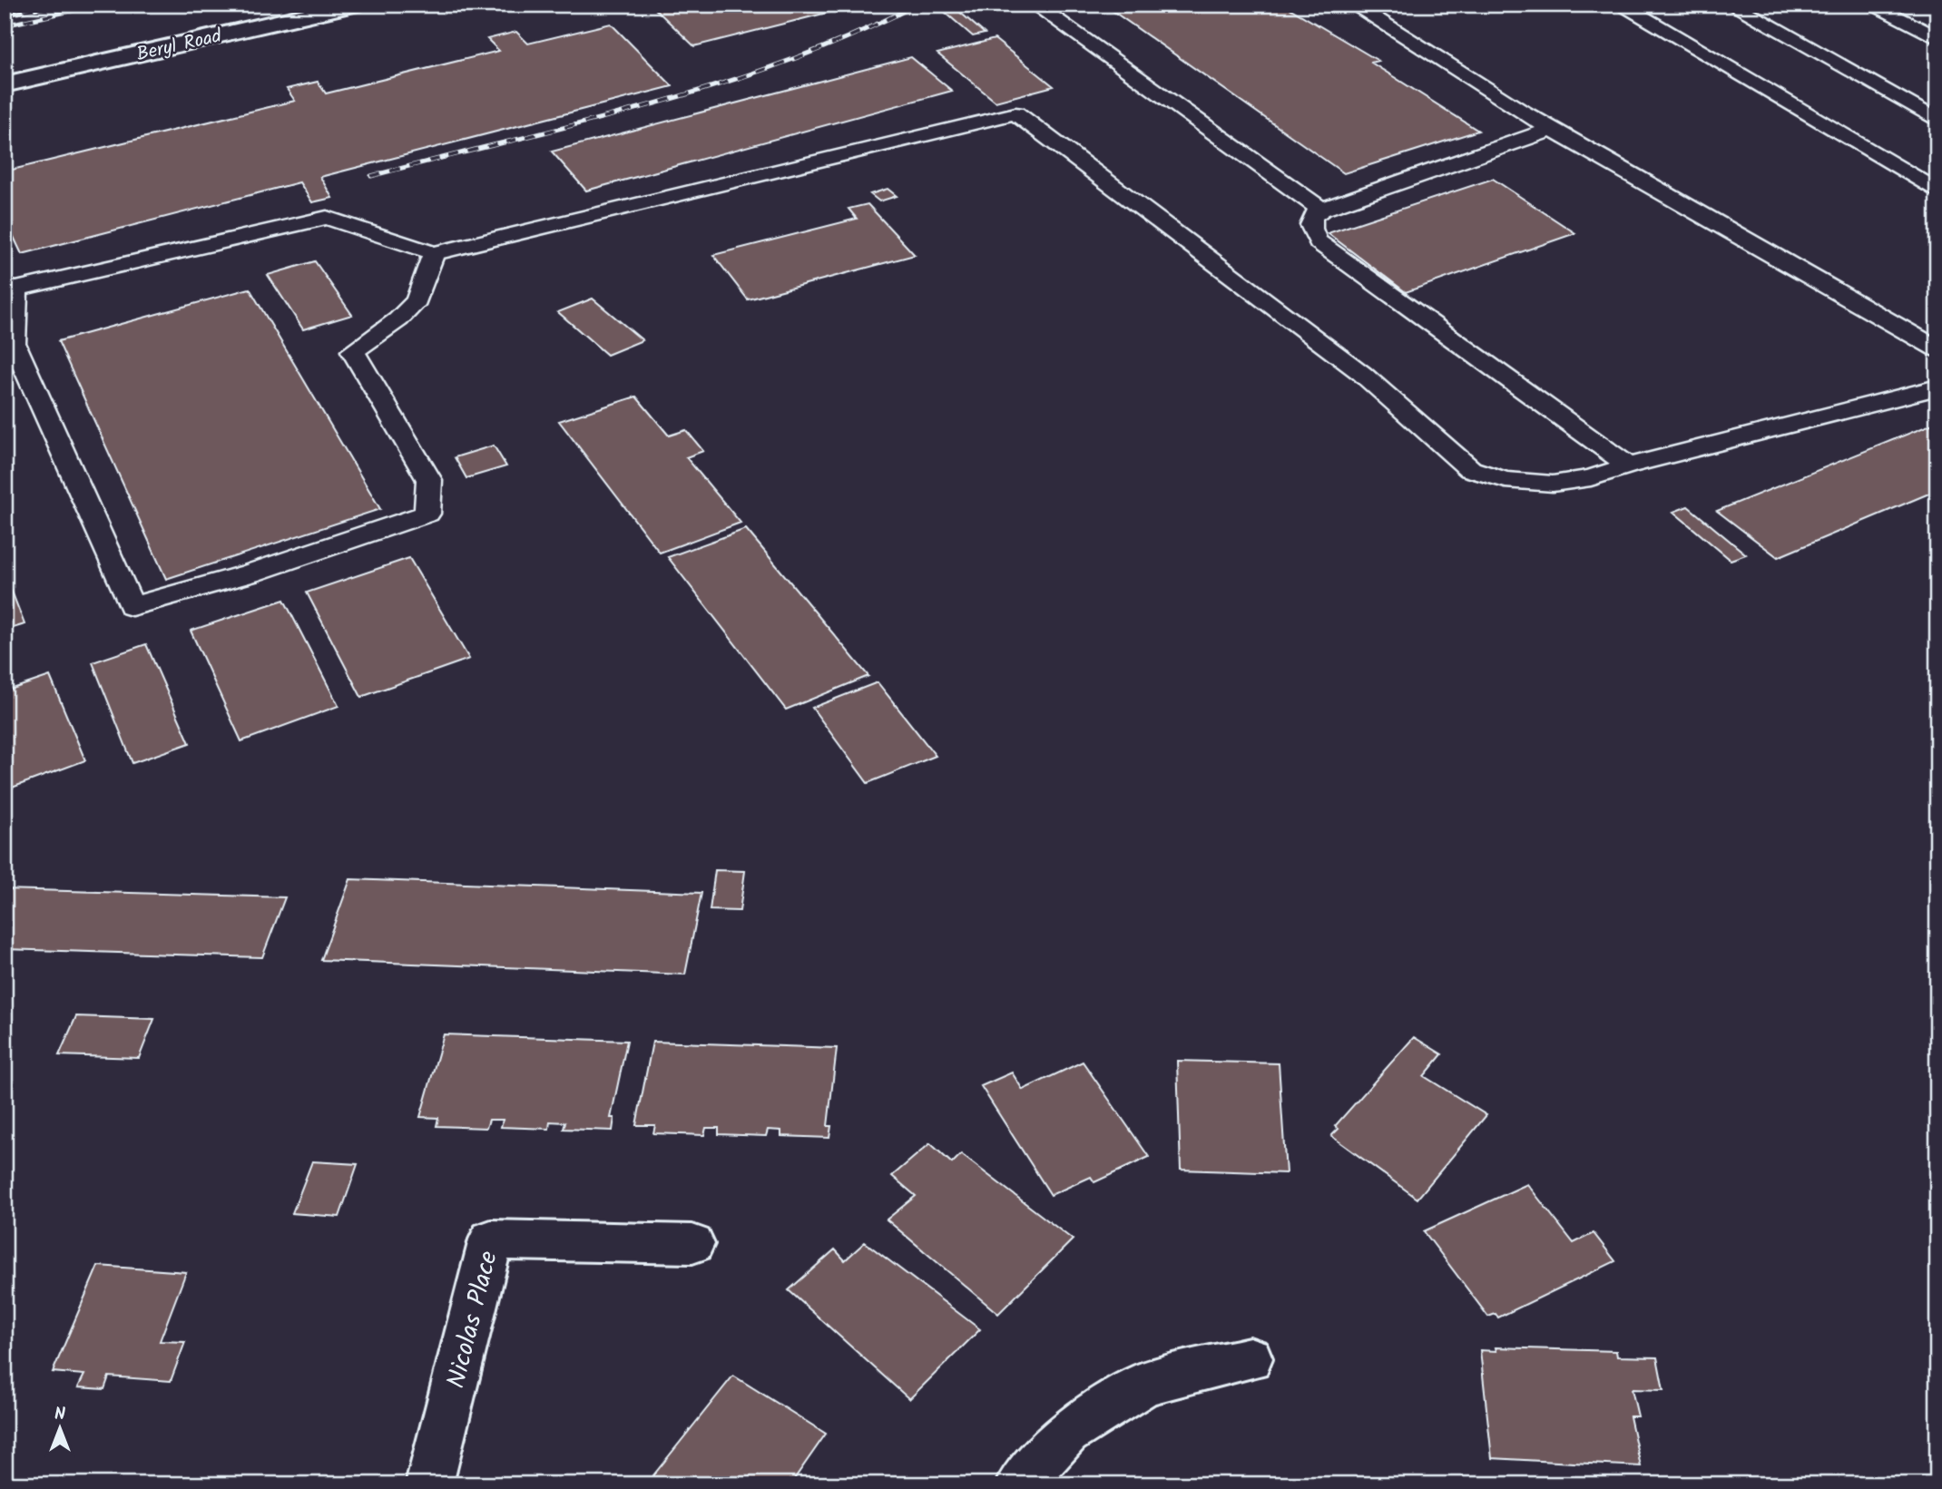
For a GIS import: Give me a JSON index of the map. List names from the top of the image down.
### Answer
{
  "streets": {
    "street": ["Beryl Road", "Nicolas Place"]
  },
  "north": "top"
}
